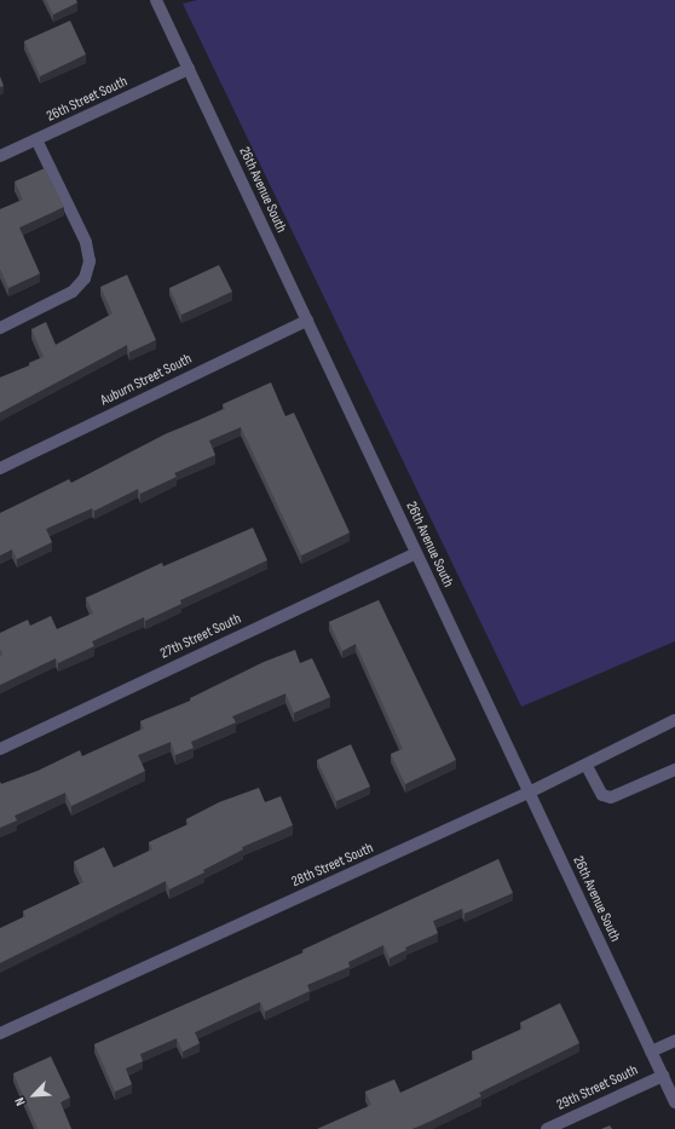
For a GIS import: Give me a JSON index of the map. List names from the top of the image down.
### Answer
{
  "streets": {
    "street": [
      "26th Street South",
      "26th Avenue South",
      "Auburn Street South",
      "27th Street South",
      "28th Street South",
      "29th Street South"
    ]
  },
  "crossings": [
    ["26th Street South", "26th Avenue South"],
    ["26th Avenue South", "Auburn Street South"],
    ["26th Avenue South", "27th Street South"],
    ["26th Avenue South", "28th Street South"],
    ["26th Avenue South", "29th Street South"]
  ],
  "north": "bottom left"
}
